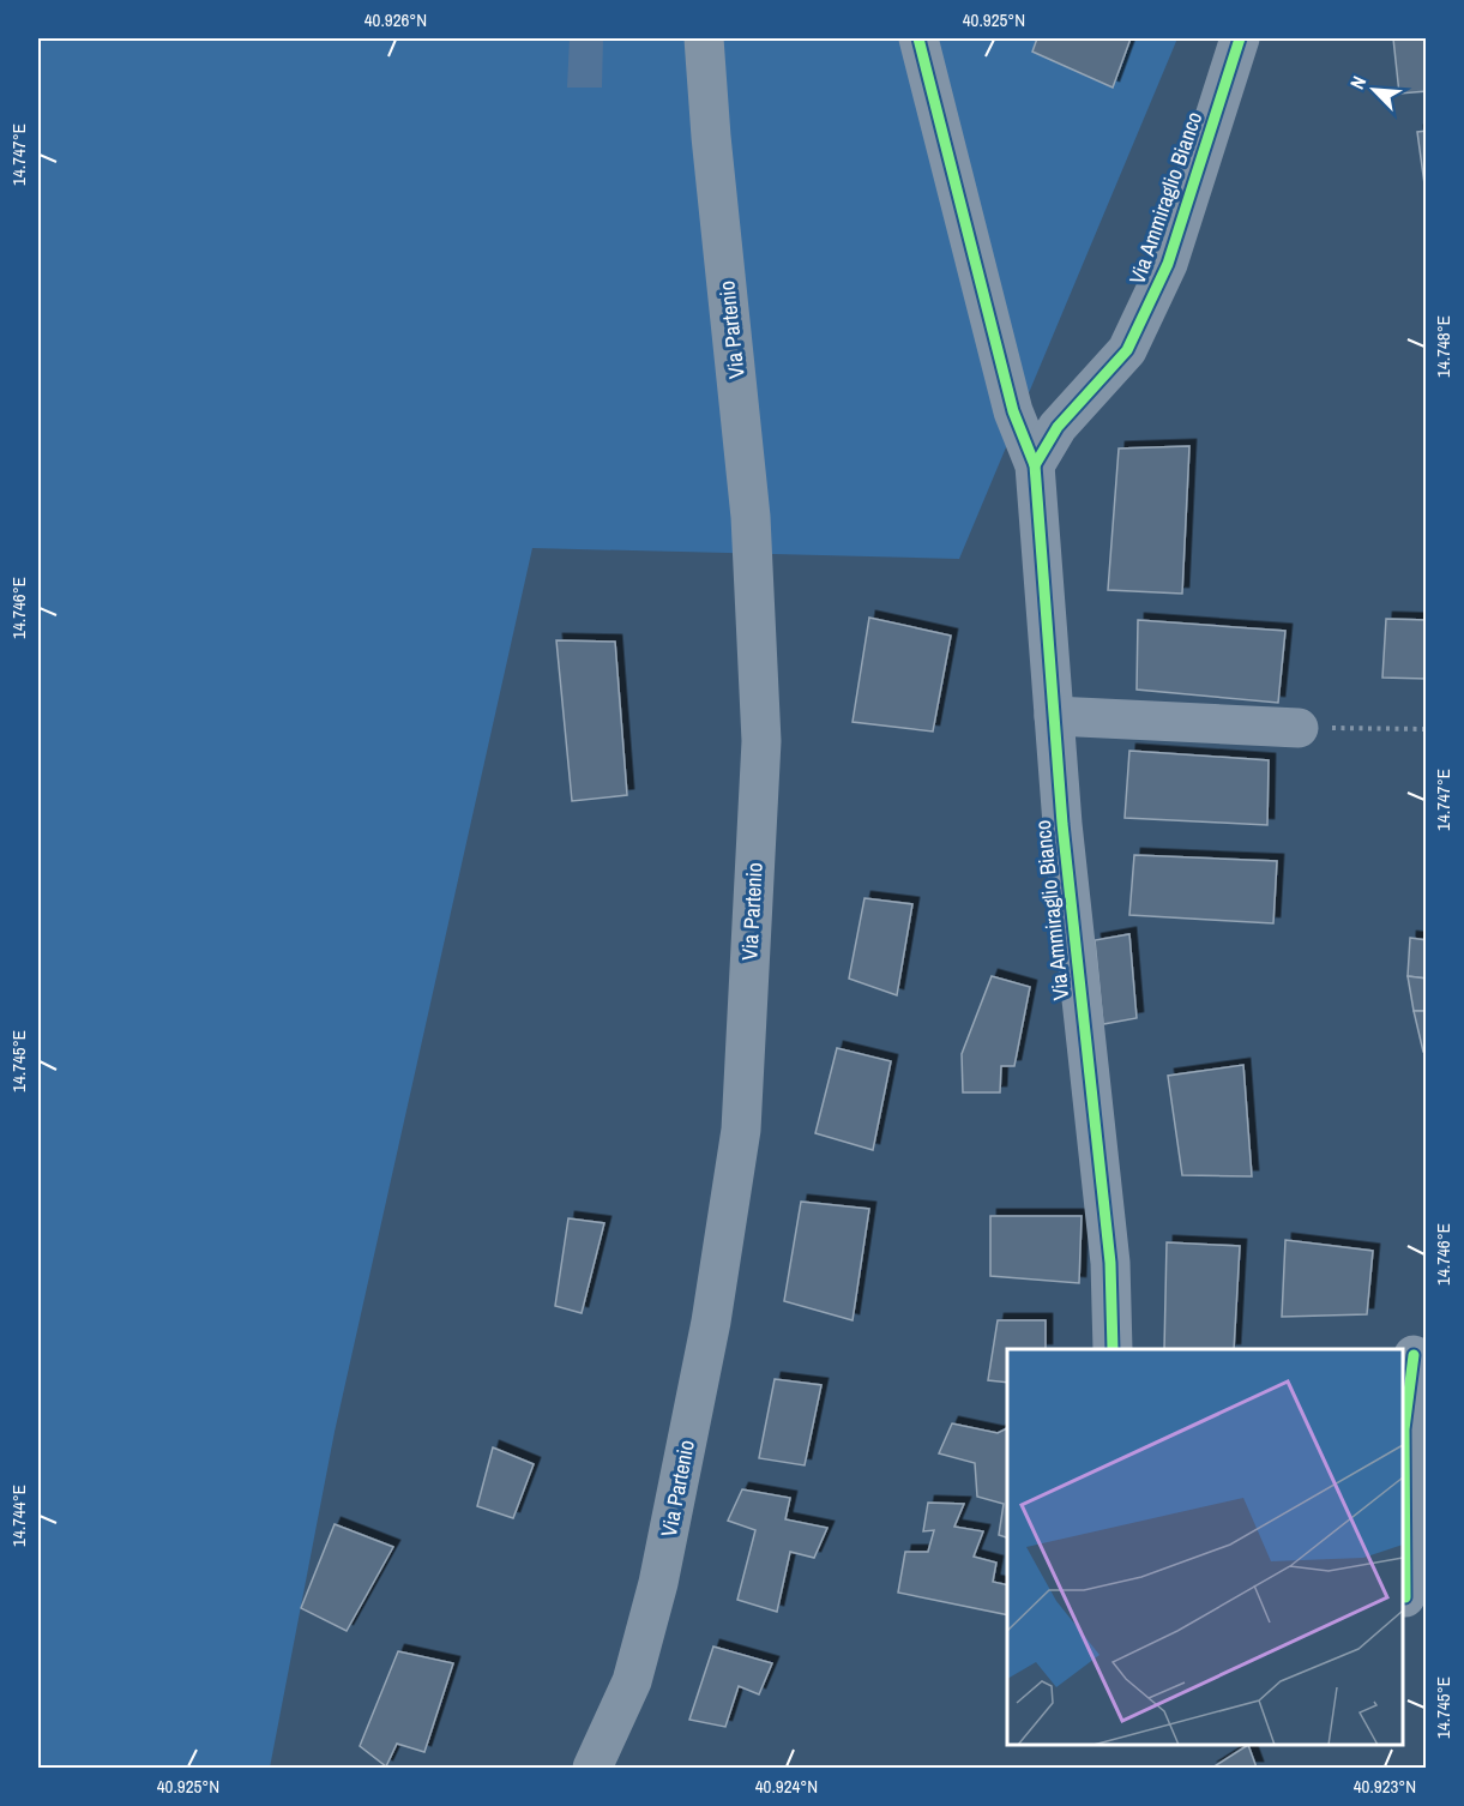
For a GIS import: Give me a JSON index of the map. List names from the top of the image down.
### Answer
{
  "streets": {
    "main road": ["Via Partenio"],
    "street": ["Via Ammiraglio Bianco"]
  },
  "north": "top left",
  "coordinates": [
    "40.926°N",
    "40.925°N",
    "14.747°E",
    "14.748°E",
    "14.746°E",
    "14.745°E",
    "14.744°E",
    "40.924°N",
    "40.923°N"
  ]
}
